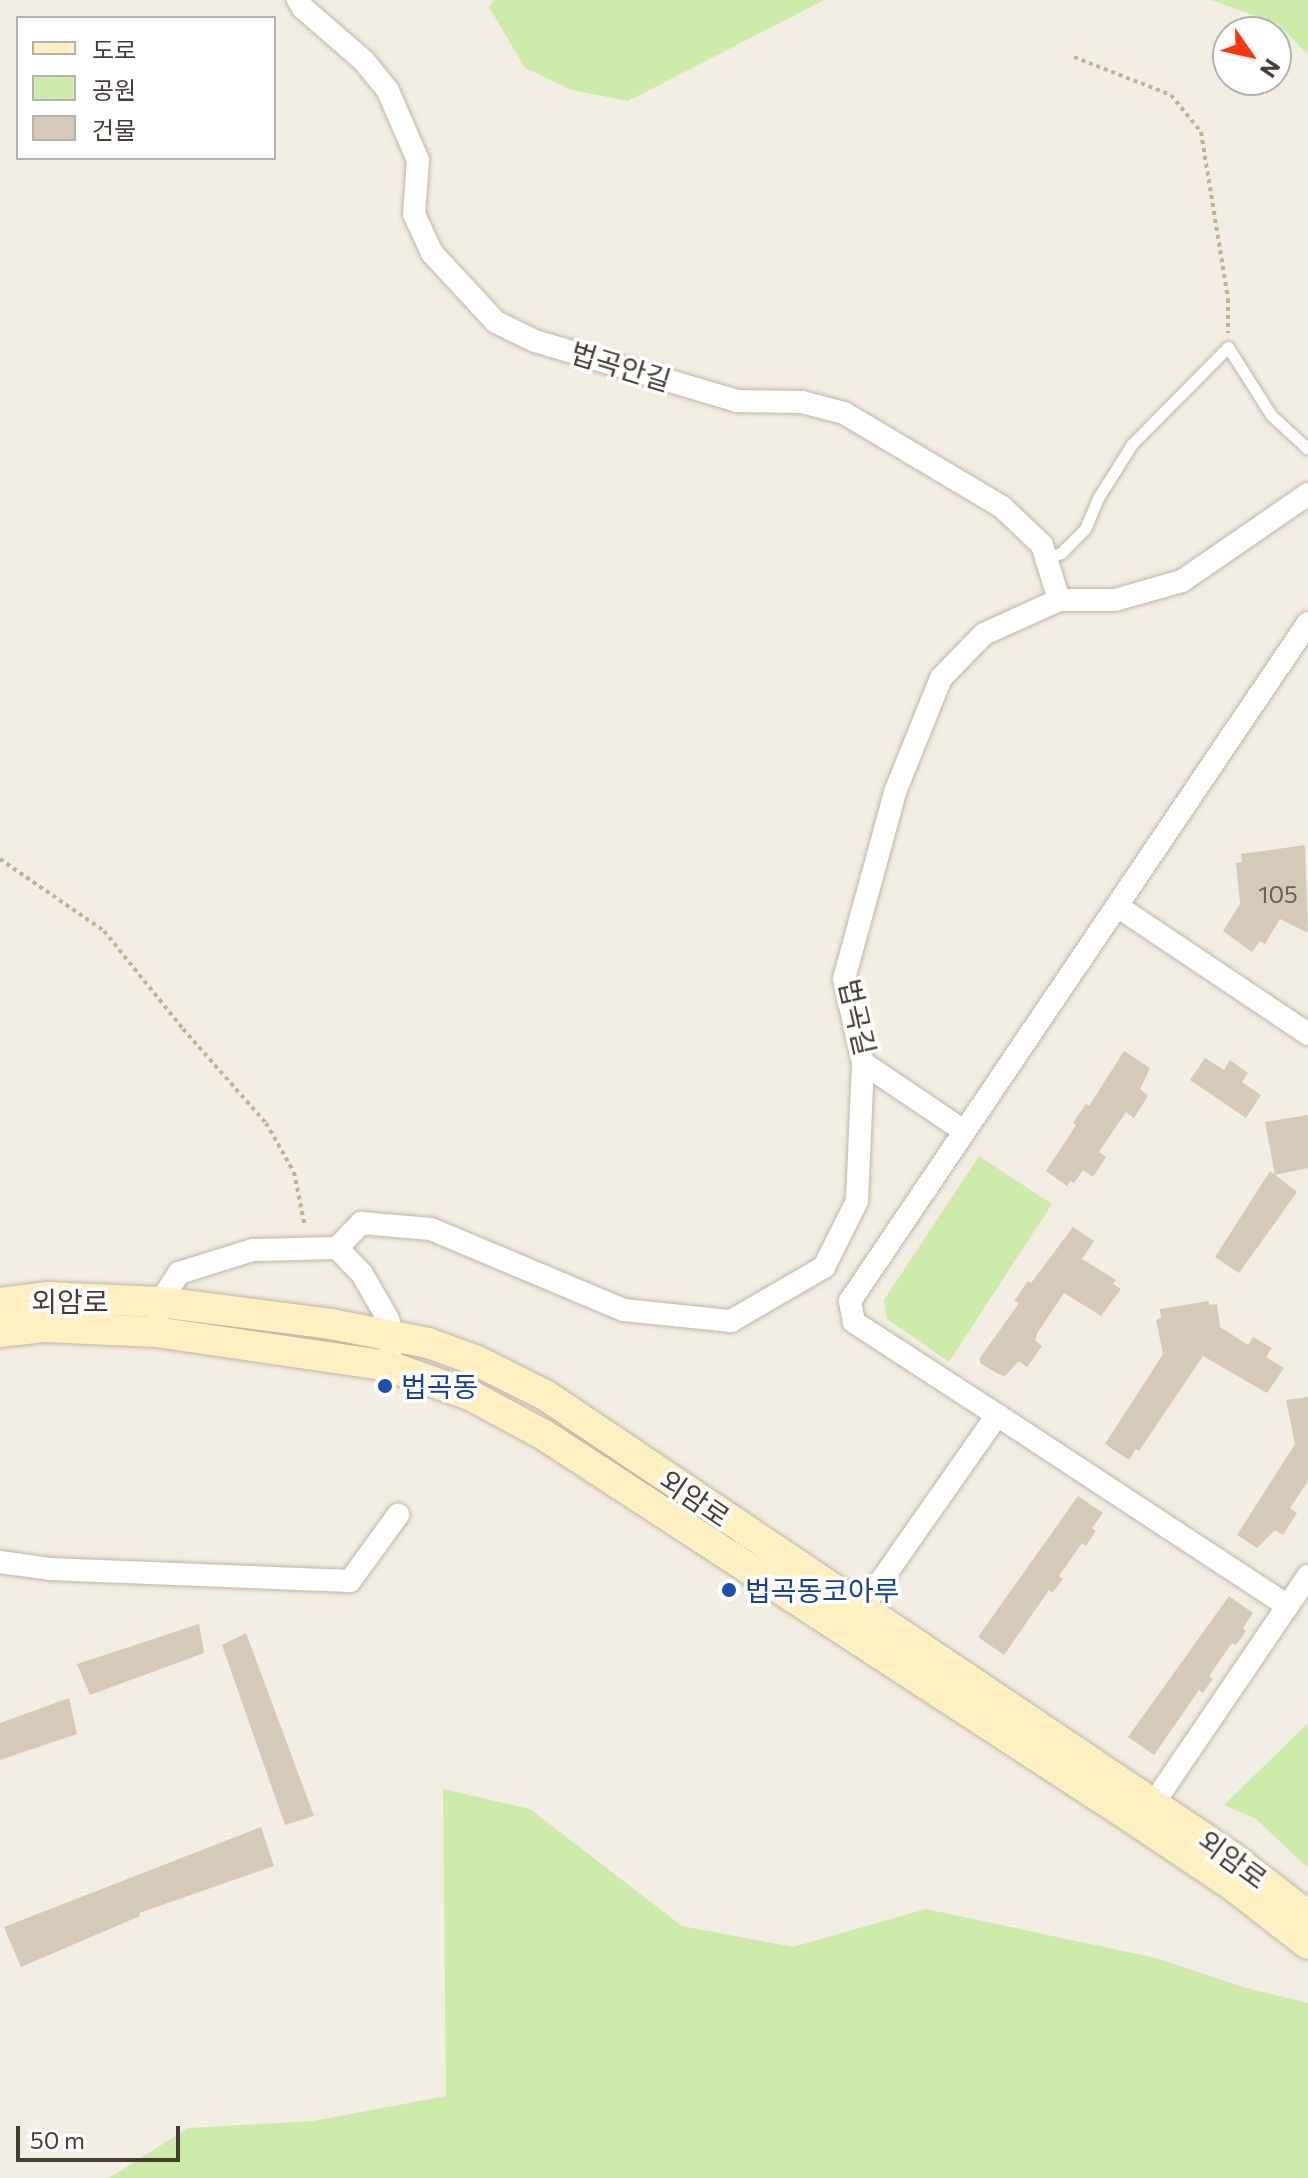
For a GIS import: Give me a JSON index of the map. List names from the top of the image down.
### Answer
{
  "streets": {
    "main road": ["외암로"],
    "street": ["법곡안길", "법곡길"]
  },
  "crossings": [
    ["법곡안길", "법곡길"]
  ],
  "places": ["법곡동", "법곡동코아루"],
  "house_numbers": ["105"],
  "legend": ["도로", "공원", "건물"],
  "scale_bar": "50 m",
  "north": "bottom right"
}
